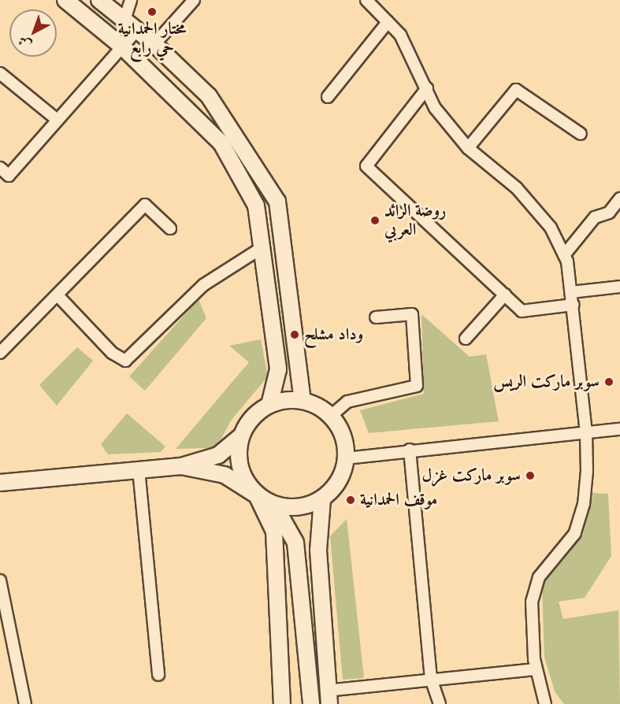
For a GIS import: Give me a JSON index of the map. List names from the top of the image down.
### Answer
{
  "places": [
    "مختار الحمدانية حي رابع",
    "روضة الرائد العربي",
    "وداد مشلح",
    "سوبر ماركت الريس",
    "سوبر ماركت غزل",
    "موقف الحمدانية"
  ],
  "north": "bottom left"
}
